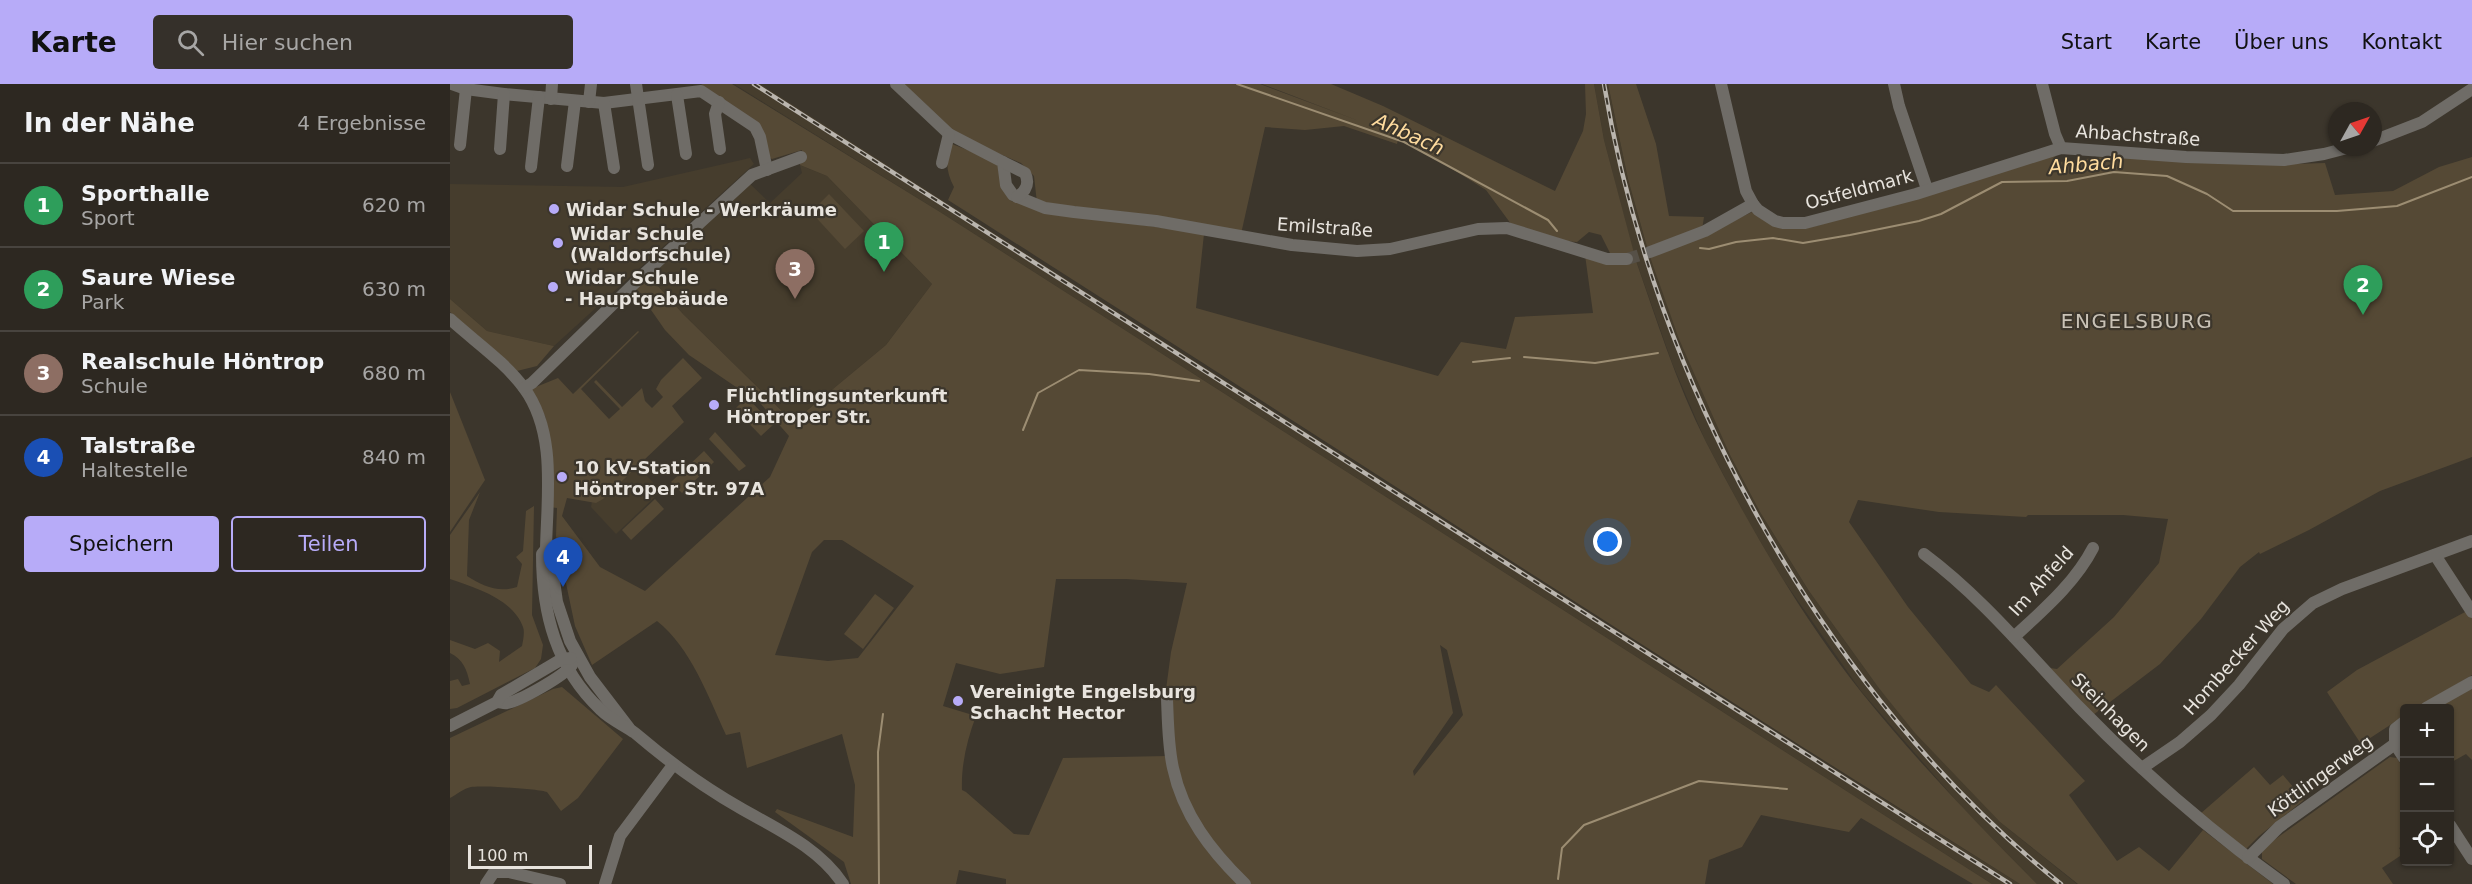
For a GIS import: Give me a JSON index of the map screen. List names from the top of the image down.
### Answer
{
  "streets": {
    "street": [
      "Ahbachstraße",
      "Ostfeldmark",
      "Emilstraße",
      "Im Ahfeld",
      "Hombecker Weg",
      "Steinhagen",
      "Köttlingerweg"
    ]
  },
  "crossings": [
    ["Ahbachstraße", "Ostfeldmark"],
    ["Im Ahfeld", "Steinhagen"],
    ["Hombecker Weg", "Steinhagen"],
    ["Steinhagen", "Köttlingerweg"]
  ],
  "districts": ["ENGELSBURG"],
  "water": ["Ahbach"],
  "places": [
    "Widar Schule - Werkräume",
    "Widar Schule (Waldorfschule)",
    "Widar Schule - Hauptgebäude",
    "Flüchtlingsunterkunft Höntroper Str.",
    "10 kV-Station Höntroper Str. 97A",
    "Vereinigte Engelsburg Schacht Hector"
  ],
  "scale_bar": "100 m",
  "north": "top right",
  "page": {
    "header": "Karte",
    "search": "Hier suchen",
    "nav": [
      "Start",
      "Karte",
      "Über uns",
      "Kontakt"
    ],
    "heading": ["In der Nähe", "4 Ergebnisse"],
    "list": [
      {
        "mark": "1",
        "name": "Sporthalle",
        "note": "Sport",
        "value": "620 m"
      },
      {
        "mark": "2",
        "name": "Saure Wiese",
        "note": "Park",
        "value": "630 m"
      },
      {
        "mark": "3",
        "name": "Realschule Höntrop",
        "note": "Schule",
        "value": "680 m"
      },
      {
        "mark": "4",
        "name": "Talstraße",
        "note": "Haltestelle",
        "value": "840 m"
      }
    ],
    "pins": [
      "1",
      "3",
      "2",
      "4"
    ],
    "buttons": ["Speichern", "Teilen"],
    "map_buttons": ["+", "−"],
    "scale": "100 m"
  }
}
